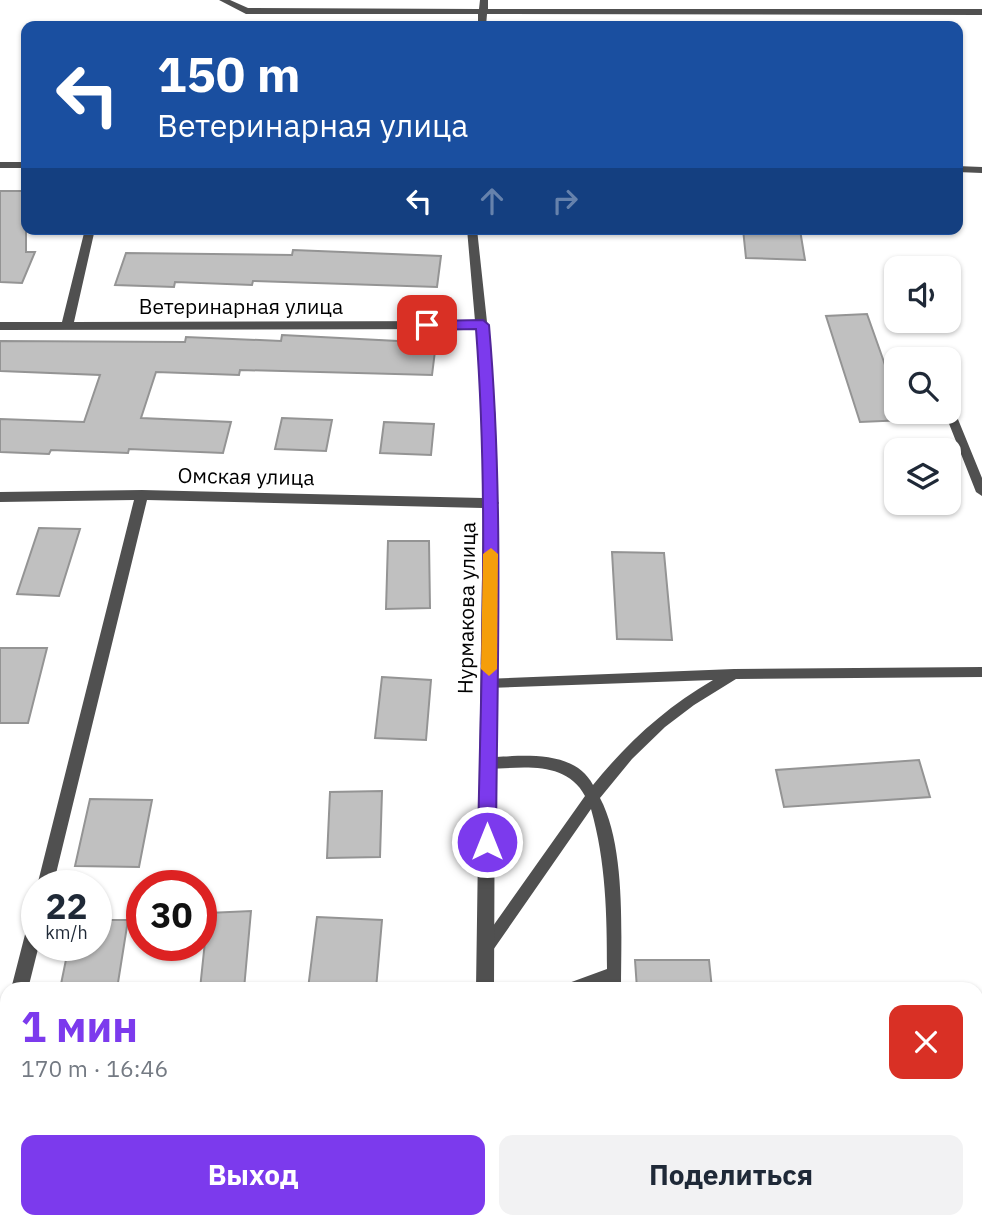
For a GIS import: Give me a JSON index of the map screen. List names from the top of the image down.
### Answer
{
  "streets": {
    "street": ["Ветеринарная улица", "Омская улица", "Нурмакова улица"]
  },
  "crossings": [
    ["Ветеринарная улица", "Нурмакова улица"],
    ["Омская улица", "Нурмакова улица"]
  ],
  "page": {
    "turn": ["150 m", "Ветеринарная улица"],
    "speed": "22 km/h",
    "limit": "30",
    "heading": ["1 мин", "170 m · 16:46"],
    "buttons": ["Выход", "Поделиться"]
  }
}
